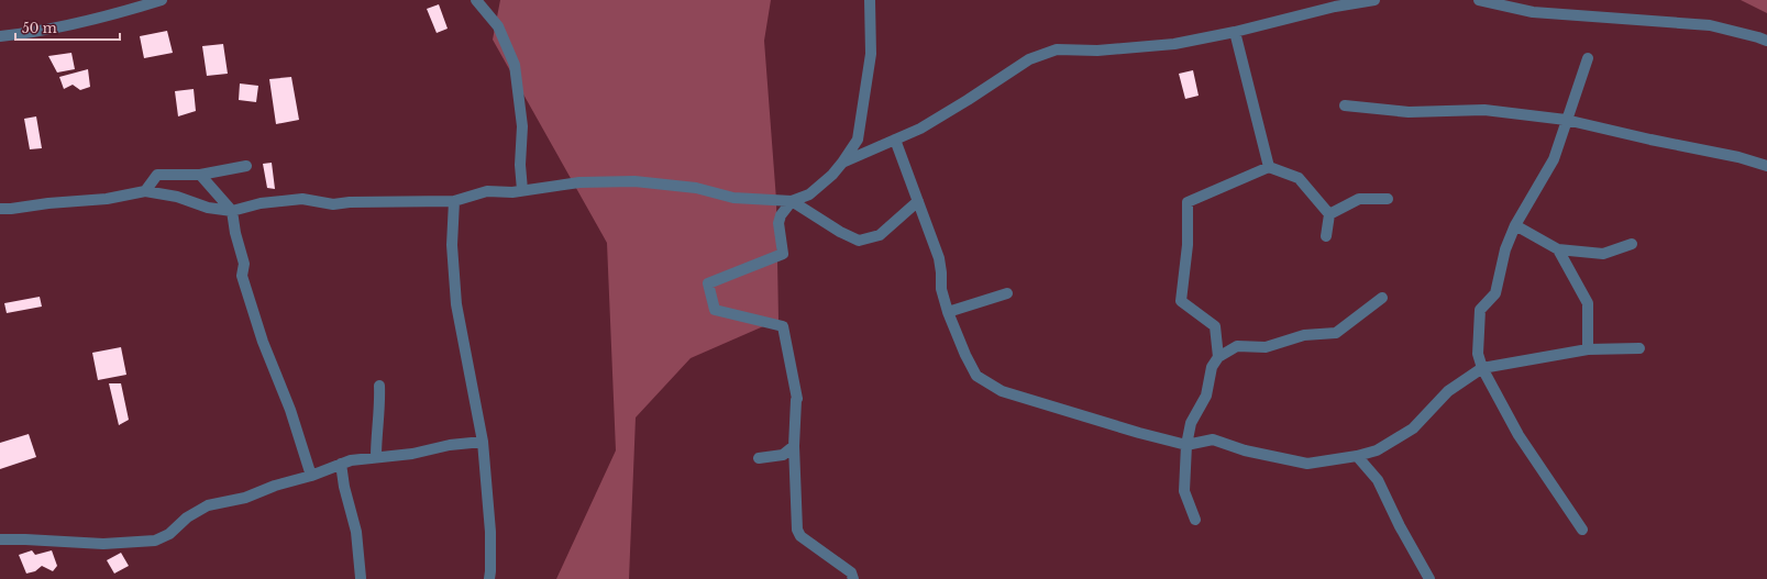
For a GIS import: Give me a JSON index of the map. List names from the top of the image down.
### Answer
{
  "scale_bar": "50 m"
}
